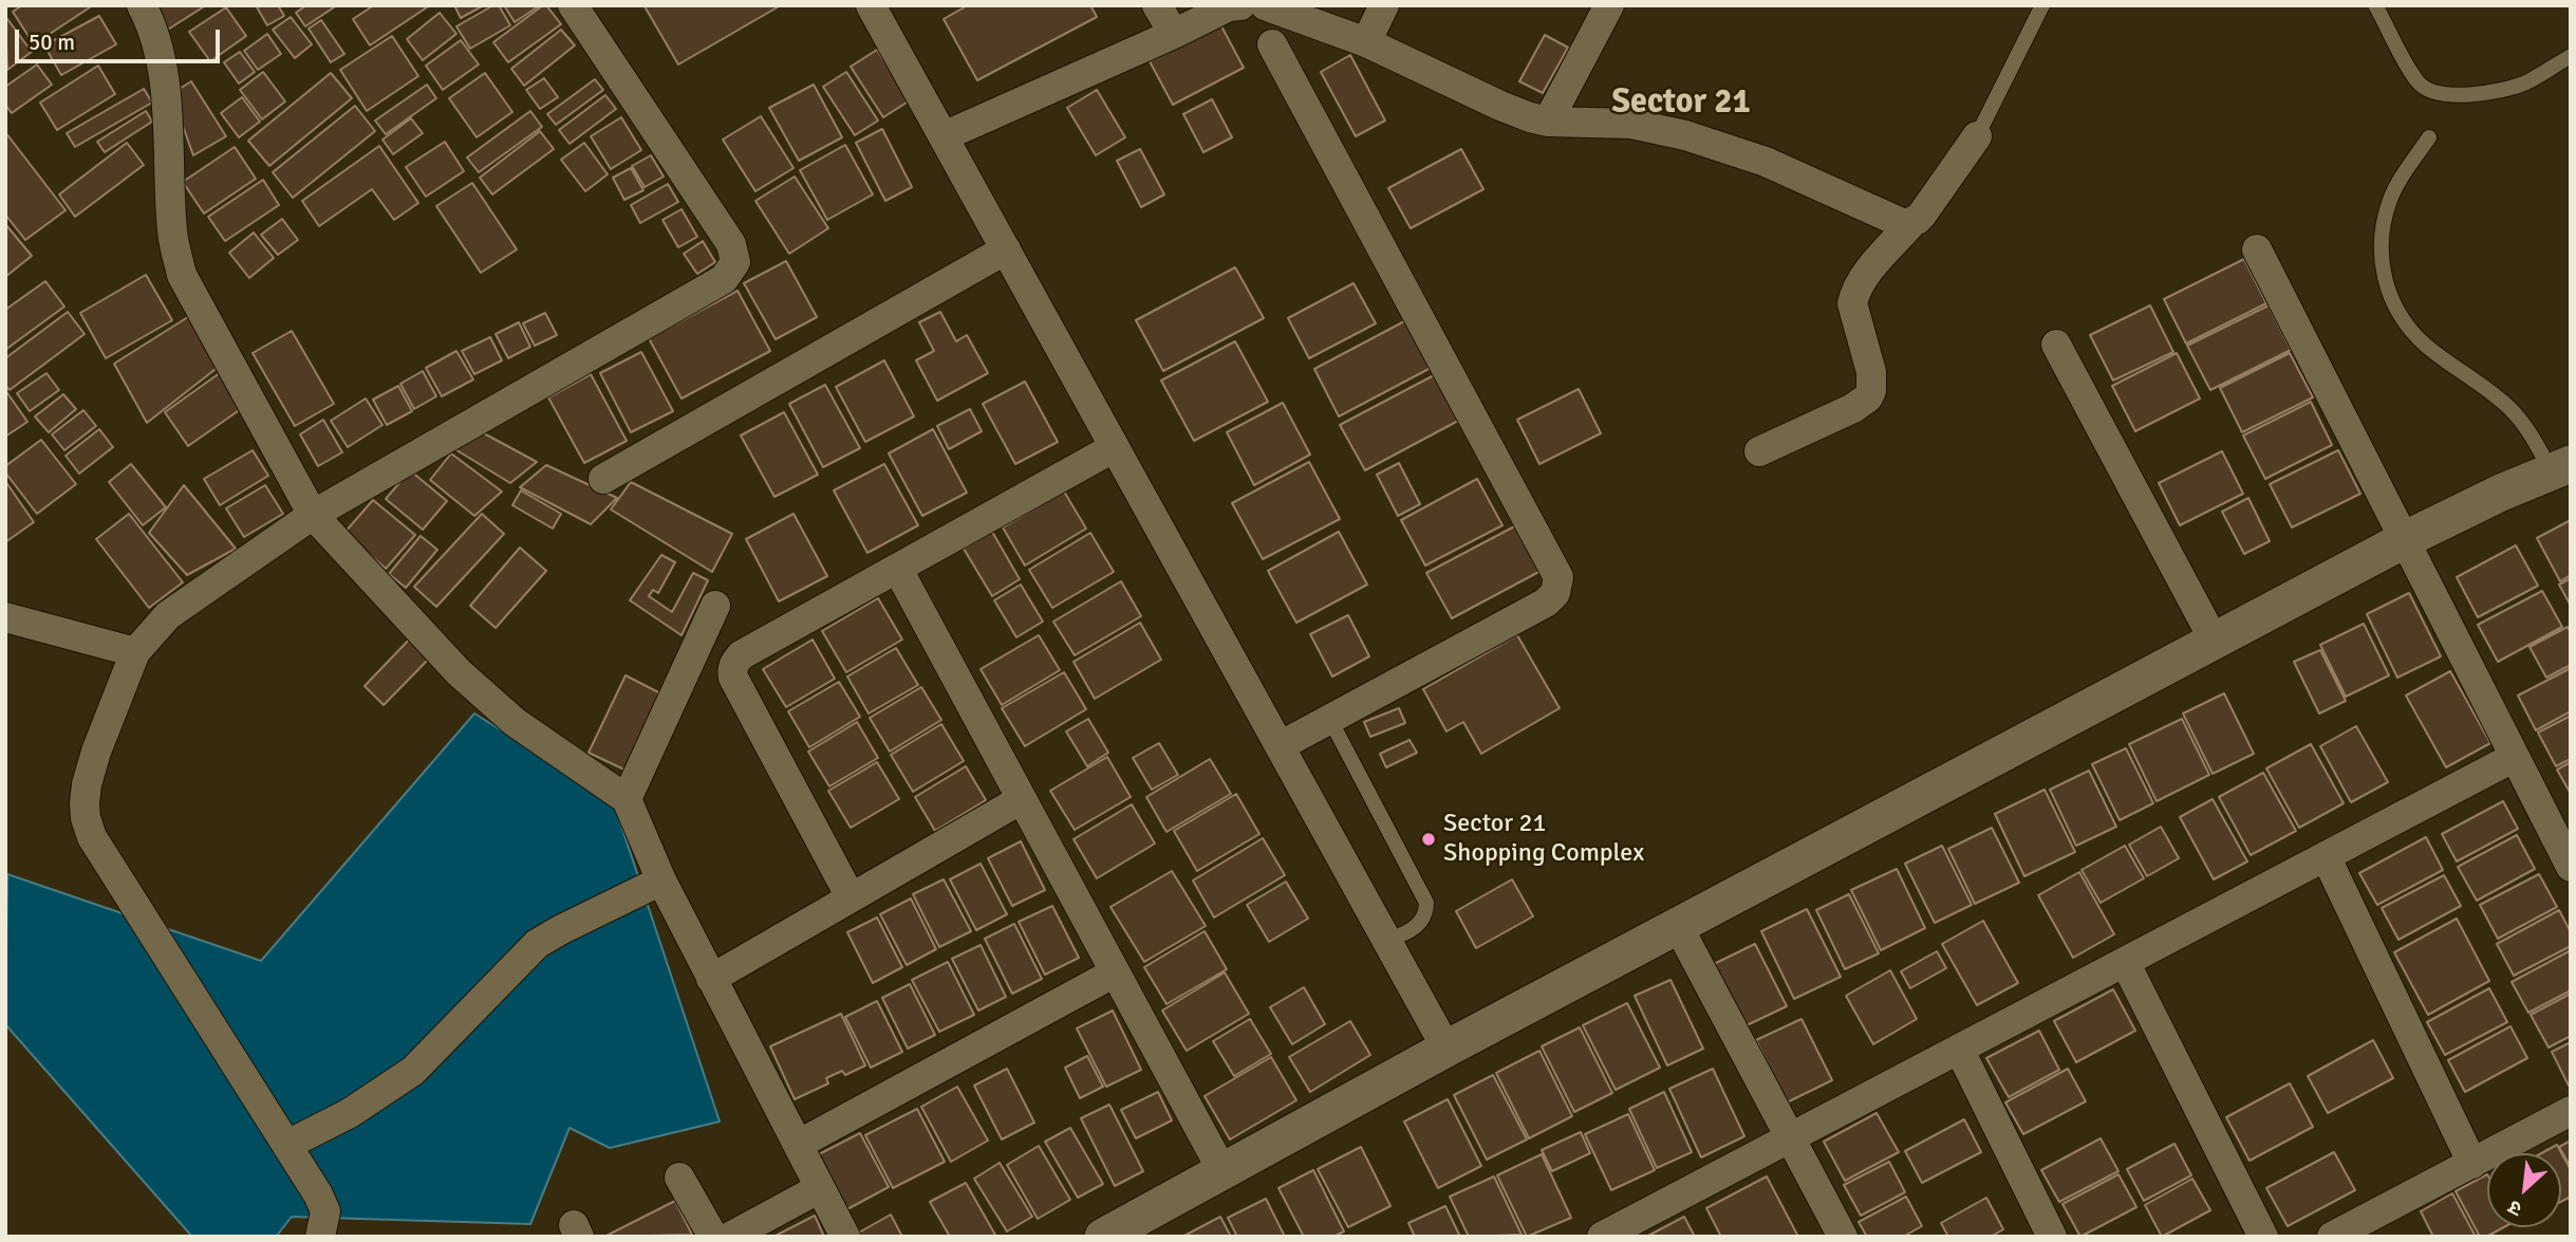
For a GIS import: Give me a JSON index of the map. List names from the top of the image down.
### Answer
{
  "districts": ["Sector 21"],
  "places": ["Sector 21 Shopping Complex"],
  "scale_bar": "50 m",
  "north": "bottom left"
}
